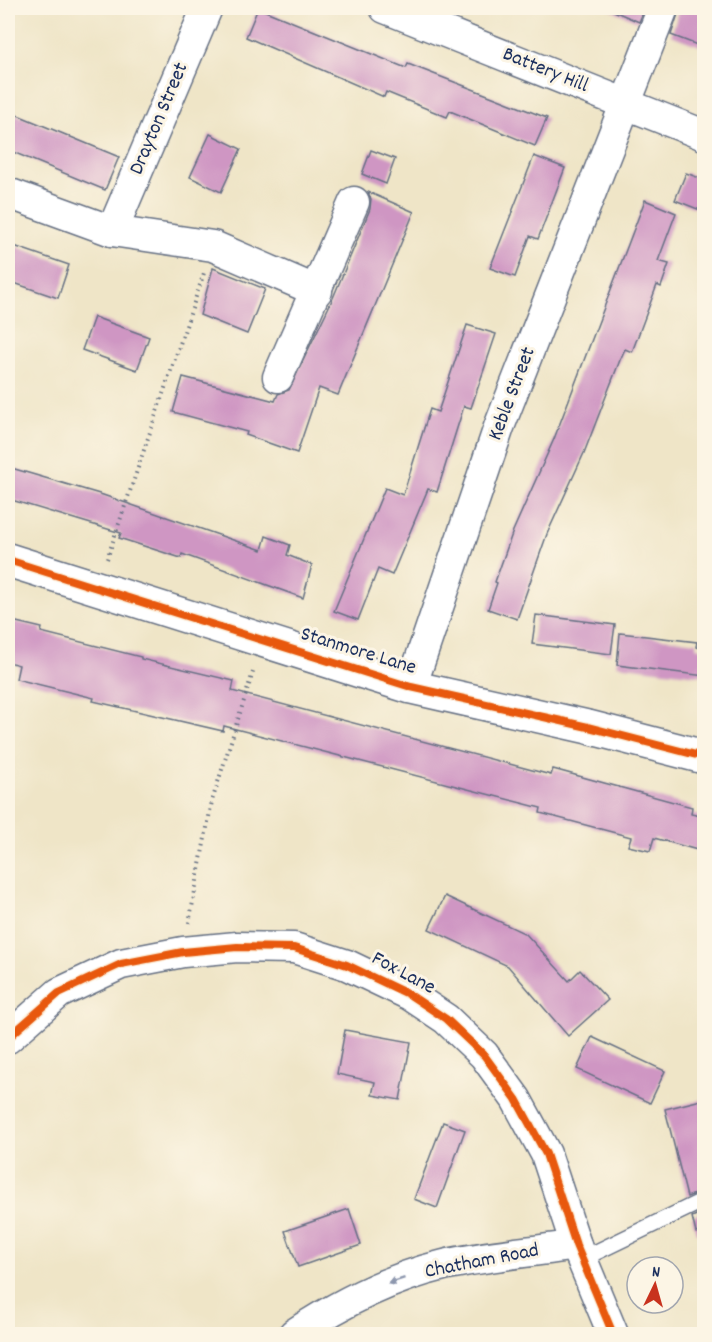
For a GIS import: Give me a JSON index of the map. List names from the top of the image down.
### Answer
{
  "streets": {
    "street": [
      "Battery Hill",
      "Drayton Street",
      "Keble Street",
      "Stanmore Lane",
      "Fox Lane",
      "Chatham Road"
    ]
  },
  "crossings": [
    ["Battery Hill", "Keble Street"],
    ["Keble Street", "Stanmore Lane"],
    ["Fox Lane", "Chatham Road"]
  ],
  "one_way": ["Chatham Road"],
  "north": "top"
}
